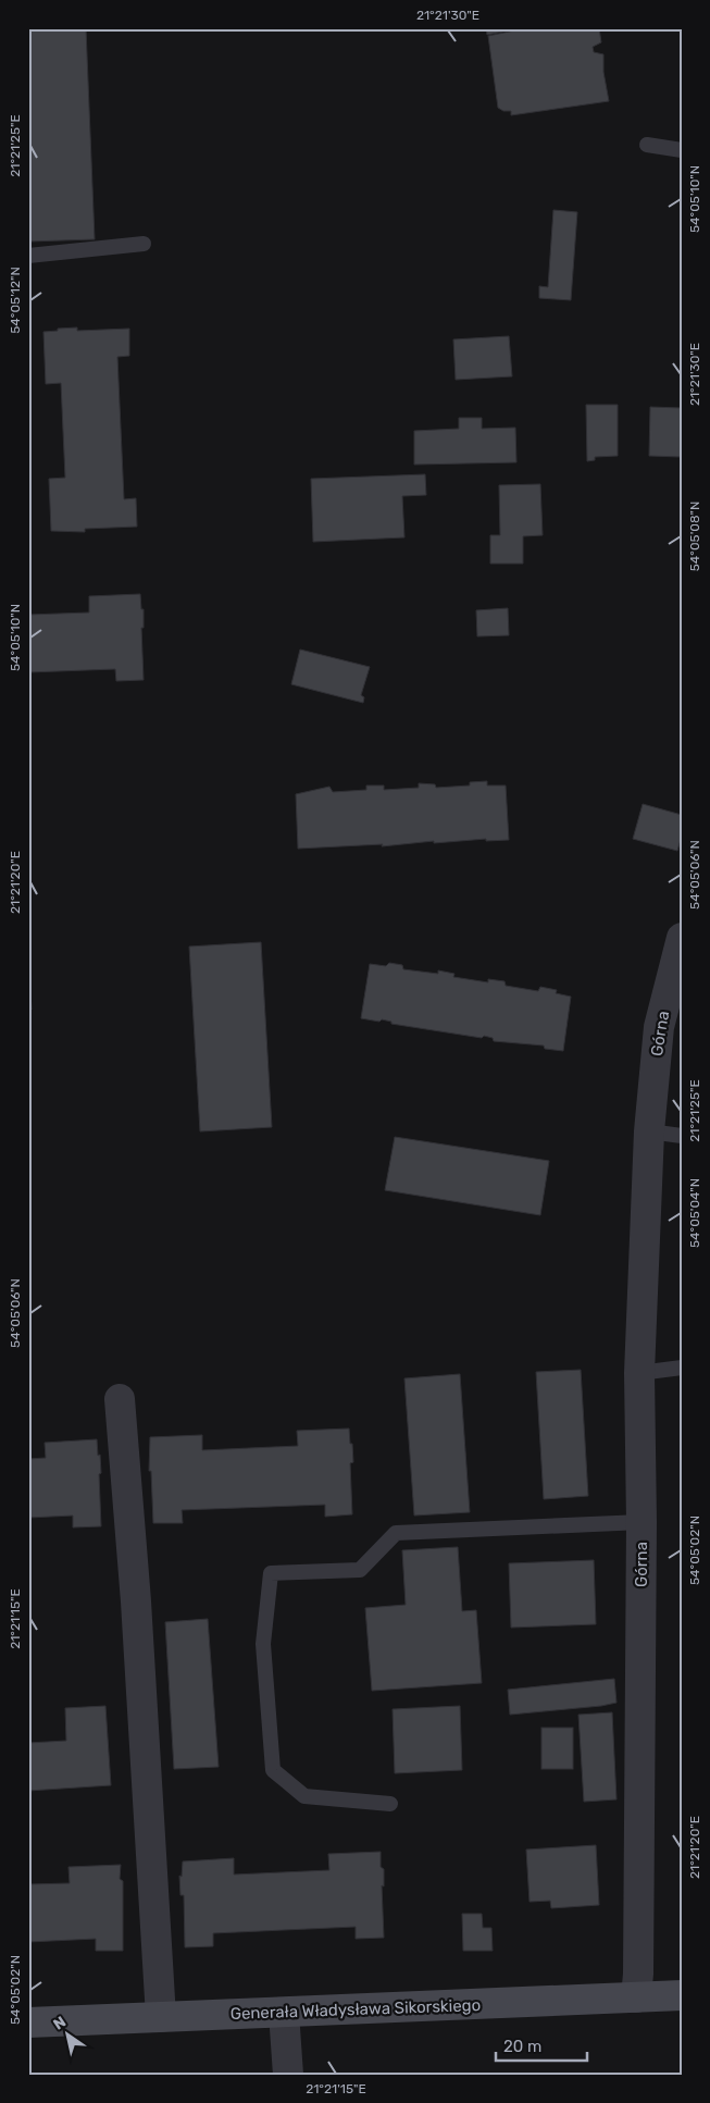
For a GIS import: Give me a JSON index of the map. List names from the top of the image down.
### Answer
{
  "streets": {
    "main road": ["Generała Władysława Sikorskiego"],
    "street": ["Górna"]
  },
  "crossings": [
    ["Górna", "Generała Władysława Sikorskiego"]
  ],
  "scale_bar": "20 m",
  "north": "top left",
  "coordinates": [
    "21°21'30\"E",
    "21°21'25\"E",
    "54°05'10\"N",
    "54°05'12\"N",
    "54°05'08\"N",
    "54°05'06\"N",
    "21°21'20\"E",
    "54°05'04\"N",
    "54°05'02\"N",
    "21°21'15\"E"
  ]
}
